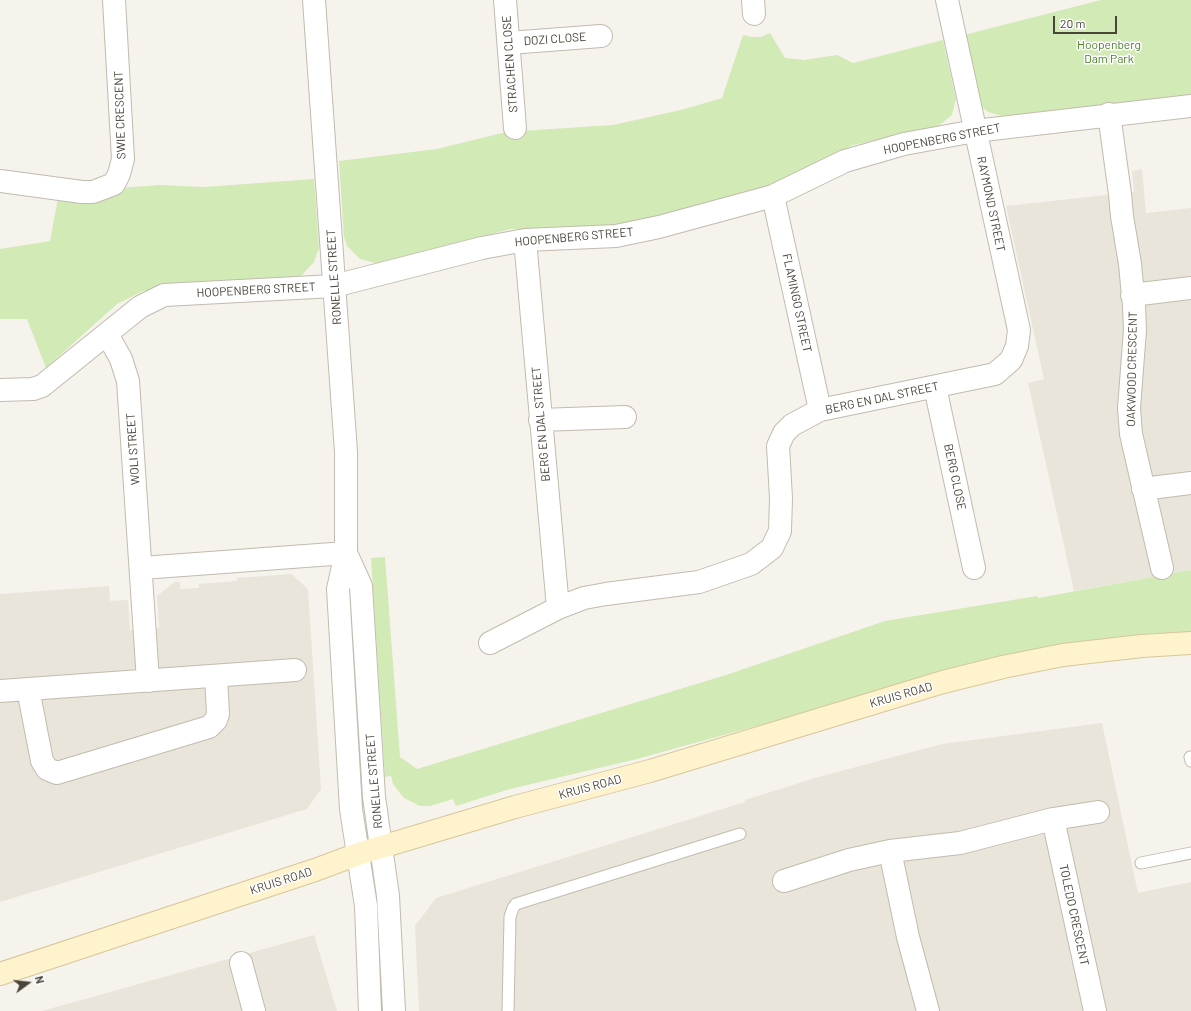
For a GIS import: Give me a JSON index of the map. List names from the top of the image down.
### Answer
{
  "streets": {
    "street": [
      "DOZI CLOSE",
      "STRACHEN CLOSE",
      "SWIE CRESCENT",
      "HOOPENBERG STREET",
      "RAYMOND STREET",
      "RONELLE STREET",
      "FLAMINGO STREET",
      "OAKWOOD CRESCENT",
      "BERG EN DAL STREET",
      "WOLI STREET",
      "BERG CLOSE",
      "KRUIS ROAD",
      "TOLEDO CRESCENT"
    ]
  },
  "crossings": [
    ["DOZI CLOSE", "STRACHEN CLOSE"],
    ["HOOPENBERG STREET", "RAYMOND STREET"],
    ["HOOPENBERG STREET", "RONELLE STREET"],
    ["HOOPENBERG STREET", "FLAMINGO STREET"],
    ["HOOPENBERG STREET", "OAKWOOD CRESCENT"],
    ["HOOPENBERG STREET", "BERG EN DAL STREET"],
    ["HOOPENBERG STREET", "WOLI STREET"],
    ["RAYMOND STREET", "BERG EN DAL STREET"],
    ["RONELLE STREET", "KRUIS ROAD"],
    ["FLAMINGO STREET", "BERG EN DAL STREET"],
    ["BERG EN DAL STREET", "BERG CLOSE"]
  ],
  "parks": ["Hoopenberg Dam Park"],
  "scale_bar": "20 m",
  "north": "right"
}
